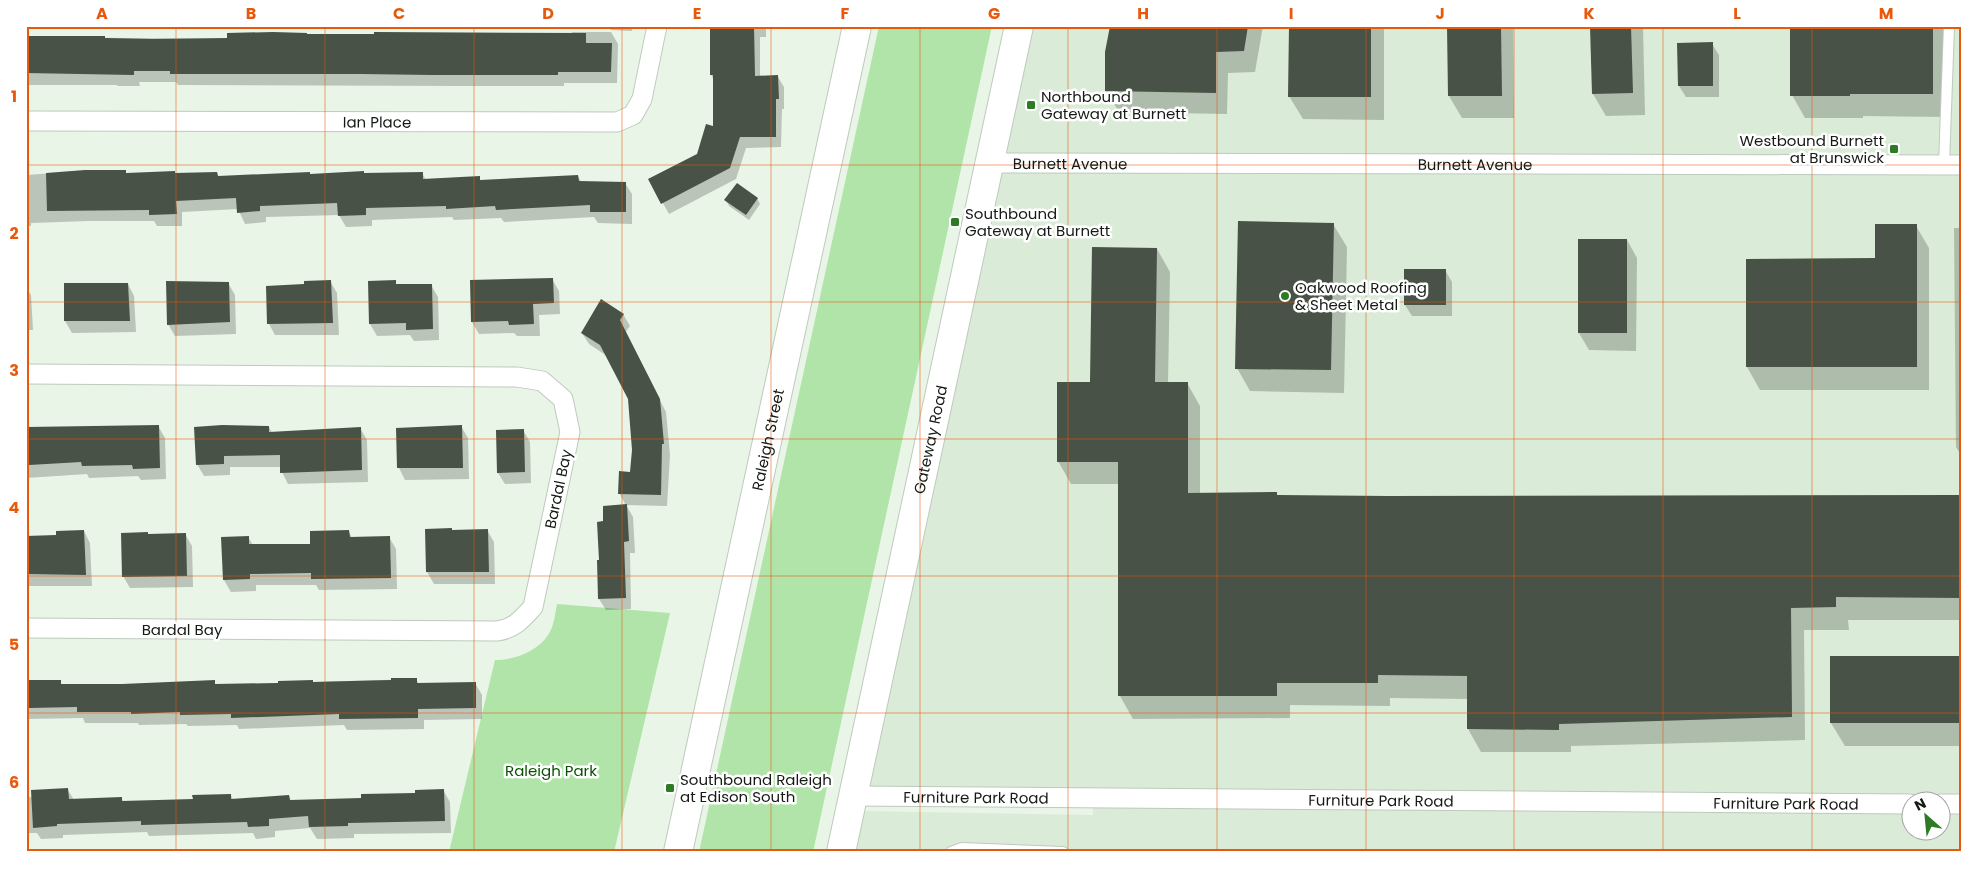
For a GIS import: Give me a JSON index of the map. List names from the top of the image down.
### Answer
{
  "streets": {
    "main road": ["Raleigh Street", "Gateway Road"],
    "street": [
      "Ian Place",
      "Burnett Avenue",
      "Bardal Bay",
      "Furniture Park Road"
    ]
  },
  "crossings": [
    ["Burnett Avenue", "Gateway Road"],
    ["Gateway Road", "Furniture Park Road"]
  ],
  "parks": ["Raleigh Park"],
  "places": {
    "transit": [
      "Northbound Gateway at Burnett",
      "Westbound Burnett at Brunswick",
      "Southbound Gateway at Burnett",
      "Southbound Raleigh at Edison South"
    ],
    "other": ["Oakwood Roofing & Sheet Metal"]
  },
  "north": "top left",
  "grid": {
    "columns": [
      "A",
      "B",
      "C",
      "D",
      "E",
      "F",
      "G",
      "H",
      "I",
      "J",
      "K",
      "L",
      "M"
    ],
    "rows": [
      "1",
      "2",
      "3",
      "4",
      "5",
      "6"
    ]
  }
}
